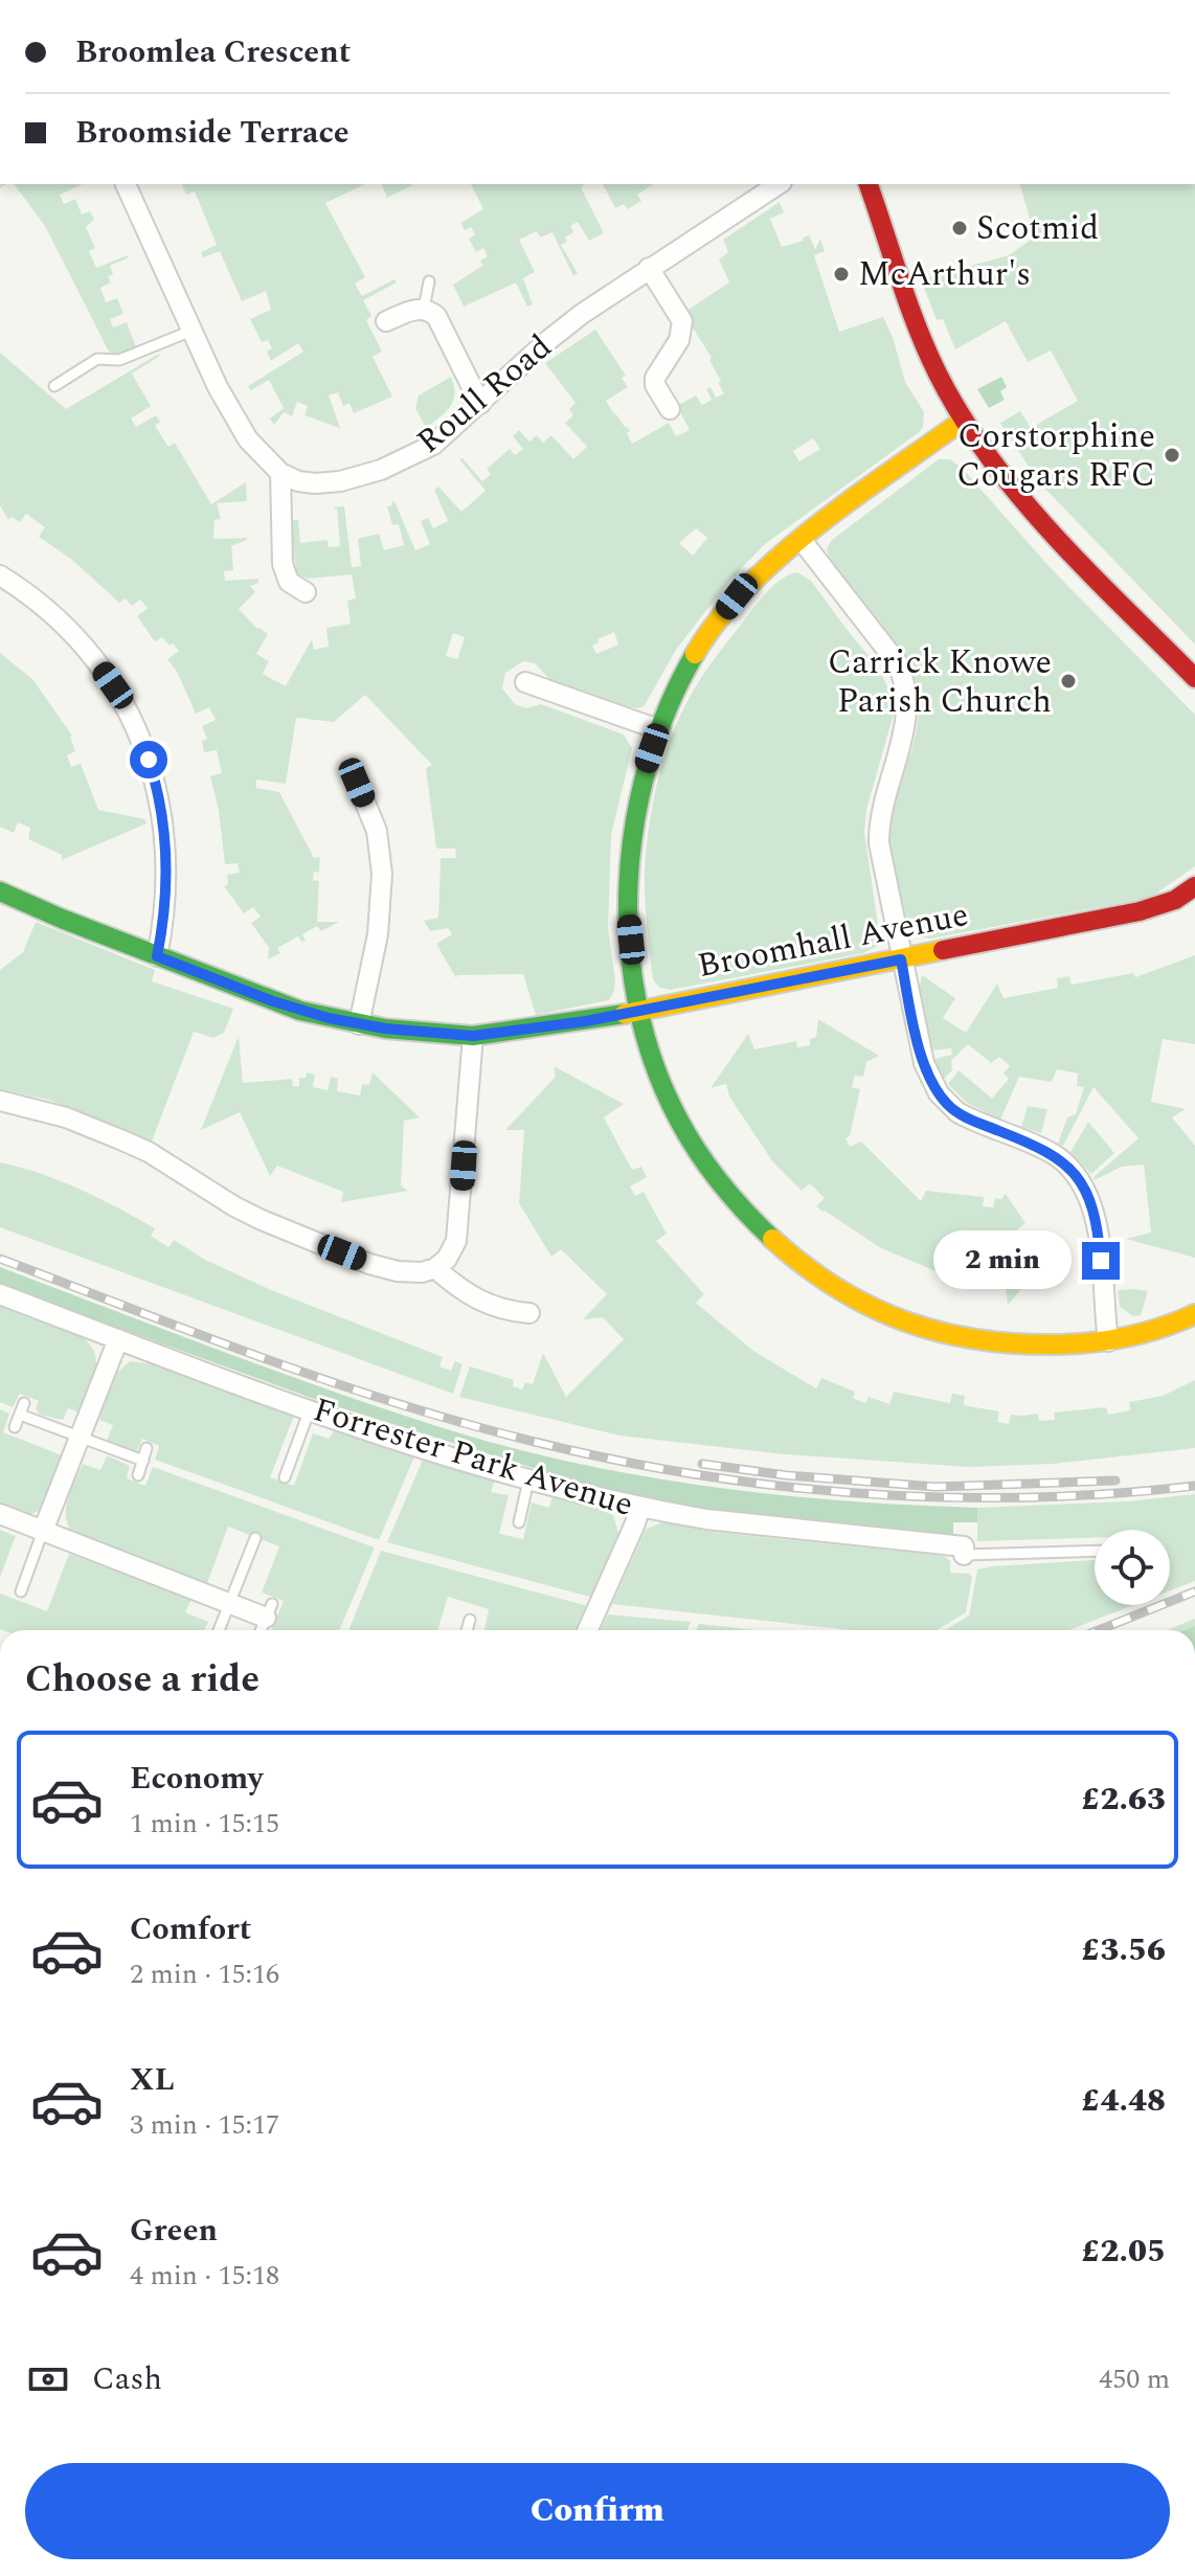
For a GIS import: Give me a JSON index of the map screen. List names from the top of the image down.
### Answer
{
  "streets": {
    "street": ["Roull Road", "Broomhall Avenue", "Forrester Park Avenue"]
  },
  "places": [
    "Scotmid",
    "McArthur's",
    "Corstorphine Cougars RFC",
    "Carrick Knowe Parish Church"
  ],
  "page": {
    "banner": ["Broomlea Crescent", "Broomside Terrace"],
    "bubble": "2 min",
    "heading": "Choose a ride",
    "list": [
      {
        "name": "Economy",
        "note": "1 min · 15:15",
        "value": "£2.63"
      },
      {
        "name": "Comfort",
        "note": "2 min · 15:16",
        "value": "£3.56"
      },
      {
        "name": "XL",
        "note": "3 min · 15:17",
        "value": "£4.48"
      },
      {
        "name": "Green",
        "note": "4 min · 15:18",
        "value": "£2.05"
      }
    ],
    "pay": ["Cash", "450 m"],
    "buttons": "Confirm"
  }
}
